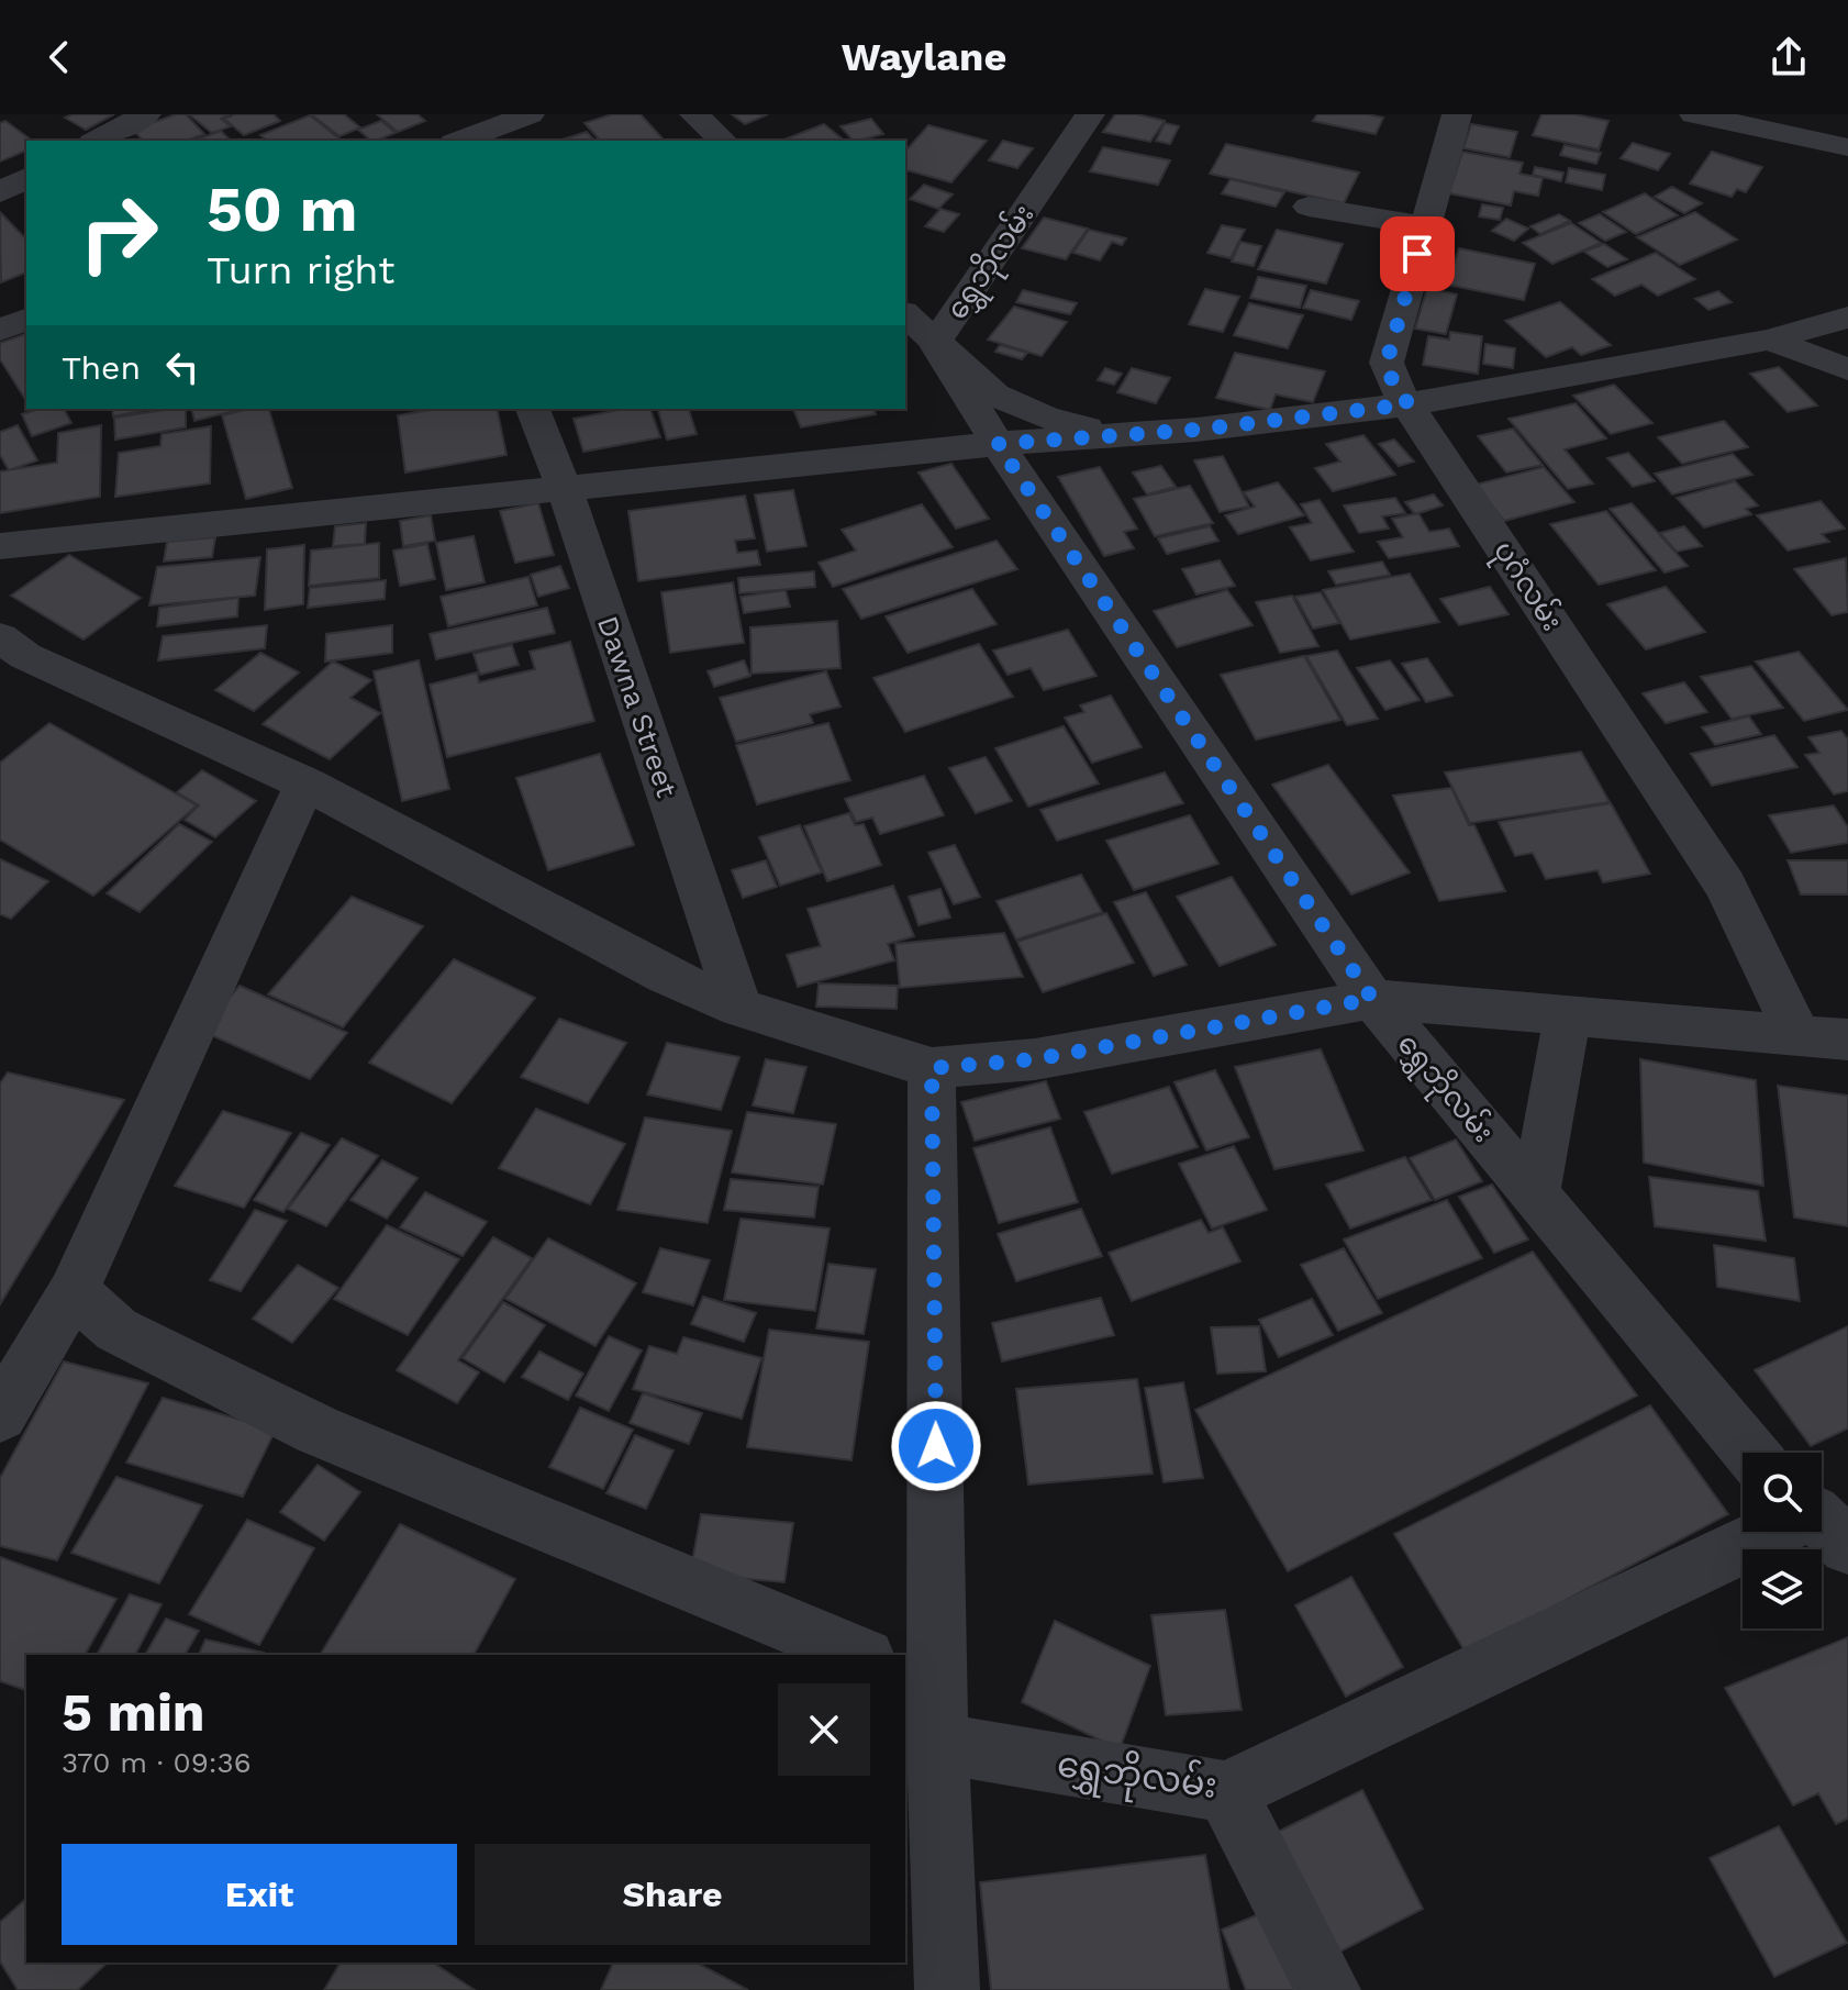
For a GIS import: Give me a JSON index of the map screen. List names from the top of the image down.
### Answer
{
  "streets": {
    "street": ["ရွှေဘိုလမ်း", "ပုဂံလမ်း", "Dawna Street"]
  },
  "page": {
    "header": "Waylane",
    "turn": ["50 m", "Turn right"],
    "then": "Then",
    "heading": ["5 min", "370 m · 09:36"],
    "buttons": ["Exit", "Share"]
  }
}
